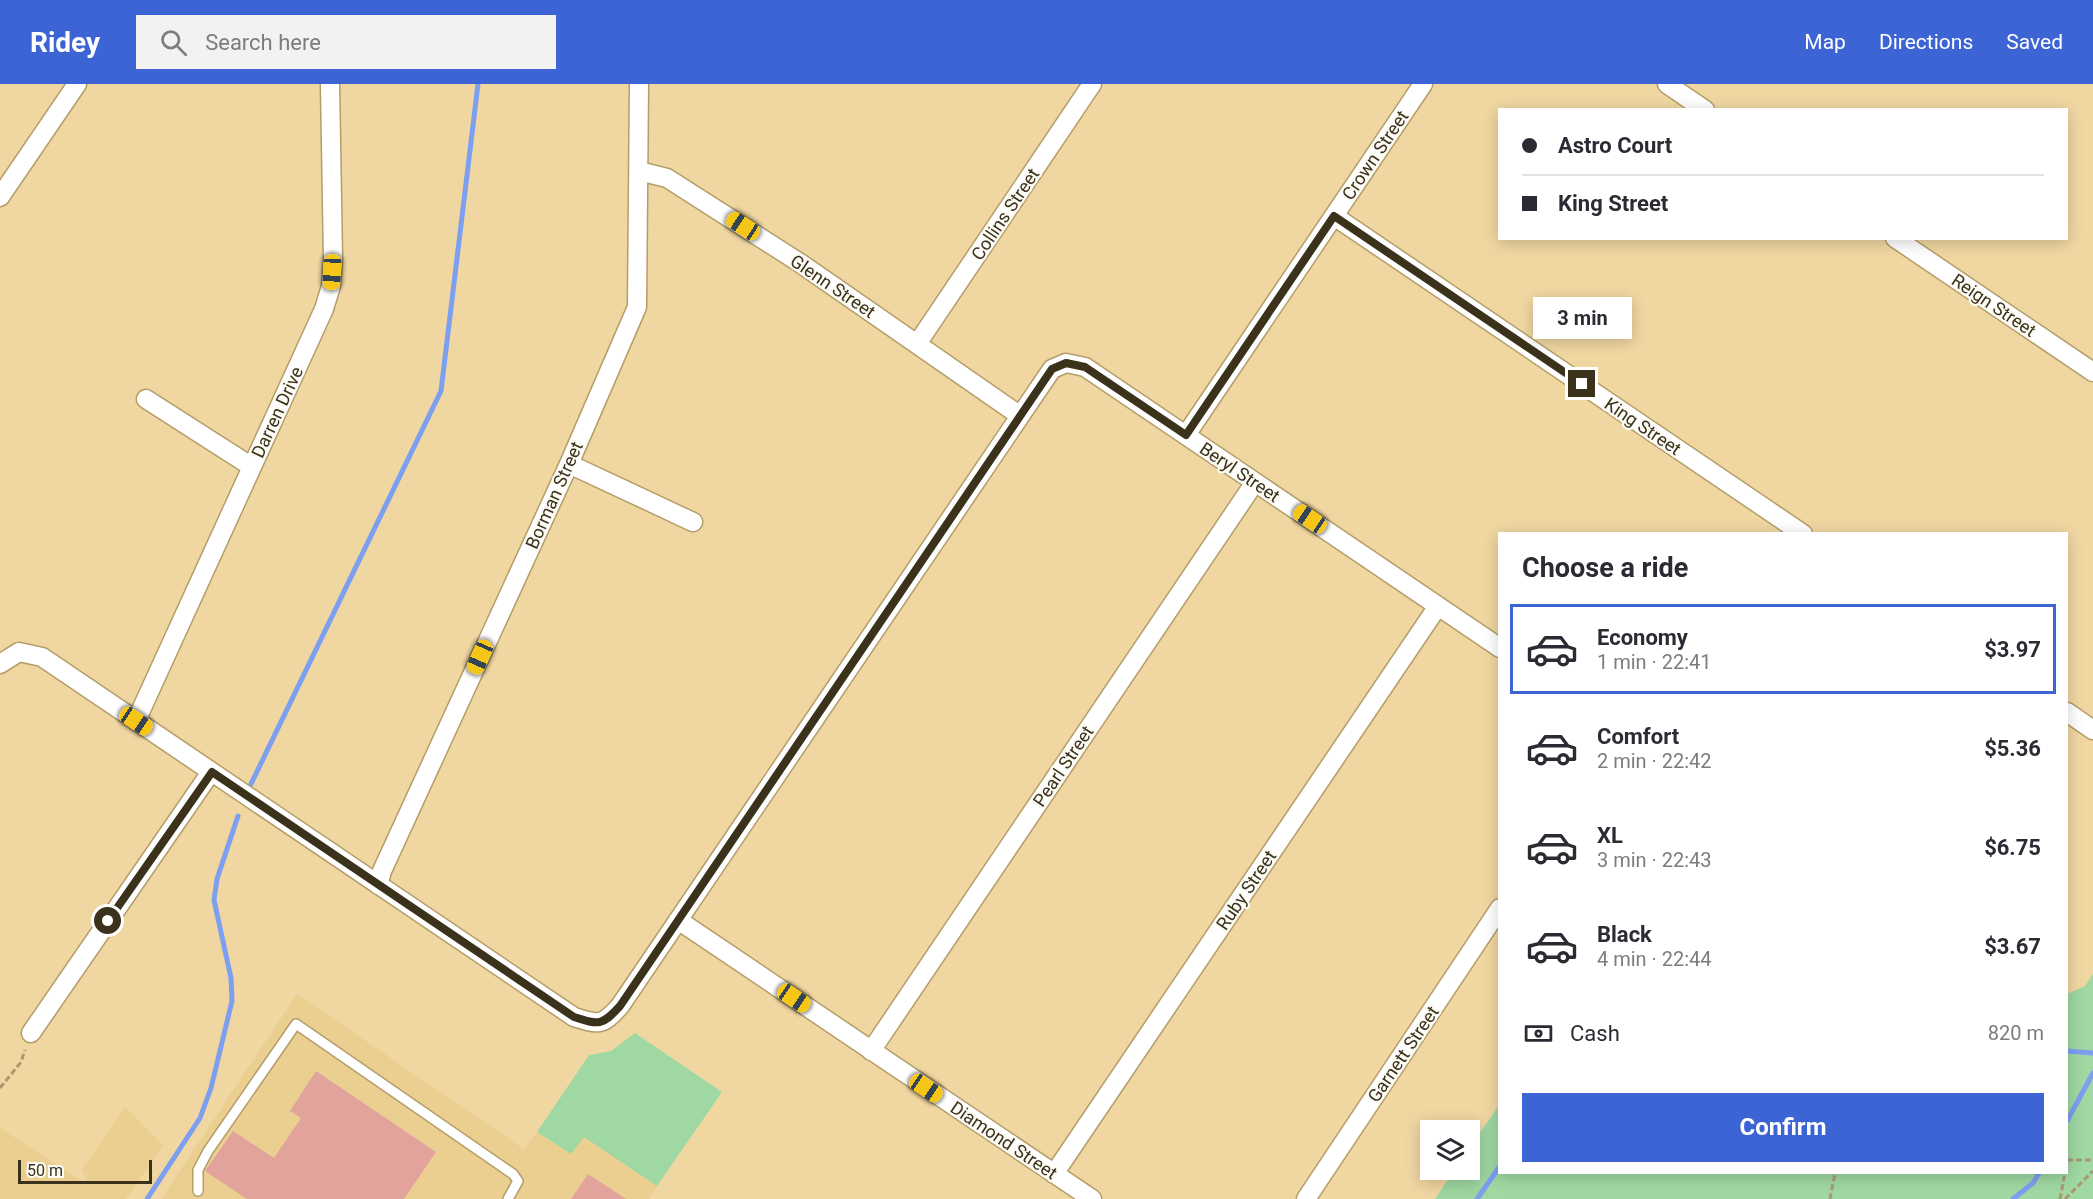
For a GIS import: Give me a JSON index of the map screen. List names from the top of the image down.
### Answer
{
  "streets": {
    "street": [
      "Crown Street",
      "Collins Street",
      "Glenn Street",
      "Reign Street",
      "Darren Drive",
      "King Street",
      "Beryl Street",
      "Borman Street",
      "Pearl Street",
      "Ruby Street",
      "Garnett Street",
      "Diamond Street"
    ]
  },
  "crossings": [
    ["Crown Street", "King Street"],
    ["Crown Street", "Beryl Street"],
    ["Collins Street", "Glenn Street"],
    ["Glenn Street", "Beryl Street"],
    ["Glenn Street", "Borman Street"],
    ["Beryl Street", "Pearl Street"],
    ["Beryl Street", "Ruby Street"],
    ["Pearl Street", "Diamond Street"],
    ["Ruby Street", "Diamond Street"]
  ],
  "scale_bar": "50 m",
  "page": {
    "header": "Ridey",
    "search": "Search here",
    "nav": ["Map", "Directions", "Saved"],
    "banner": ["Astro Court", "King Street"],
    "bubble": "3 min",
    "heading": "Choose a ride",
    "list": [
      {
        "name": "Economy",
        "note": "1 min · 22:41",
        "value": "$3.97"
      },
      {
        "name": "Comfort",
        "note": "2 min · 22:42",
        "value": "$5.36"
      },
      {
        "name": "XL",
        "note": "3 min · 22:43",
        "value": "$6.75"
      },
      {
        "name": "Black",
        "note": "4 min · 22:44",
        "value": "$3.67"
      }
    ],
    "pay": ["Cash", "820 m"],
    "buttons": "Confirm",
    "scale": "50 m"
  }
}
